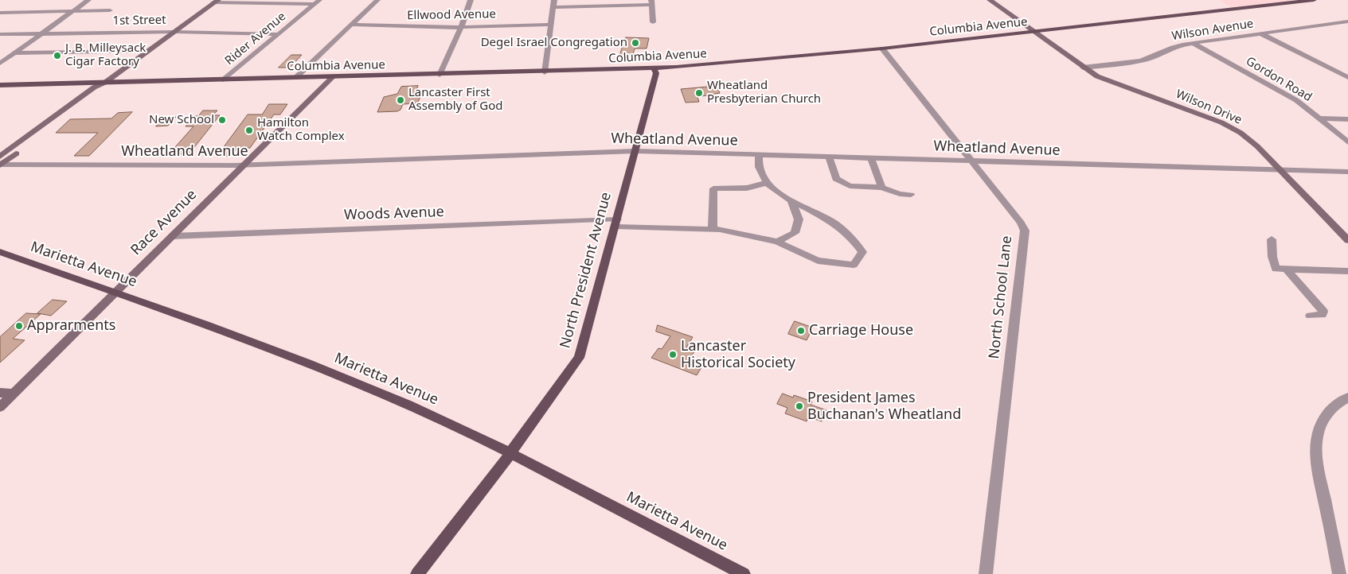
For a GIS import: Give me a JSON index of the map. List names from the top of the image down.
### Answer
{
  "streets": {
    "main road": ["Columbia Avenue", "Marietta Avenue", "North President Avenue"],
    "street": [
      "Ellwood Avenue",
      "1st Street",
      "Wilson Avenue",
      "Rider Avenue",
      "Gordon Road",
      "Wilson Drive",
      "Wheatland Avenue",
      "Woods Avenue",
      "Race Avenue",
      "North School Lane"
    ]
  },
  "crossings": [
    ["1st Street", "Rider Avenue"],
    ["Columbia Avenue", "Rider Avenue"],
    ["Columbia Avenue", "Wilson Drive"],
    ["Columbia Avenue", "Race Avenue"],
    ["Columbia Avenue", "North President Avenue"],
    ["Columbia Avenue", "North School Lane"],
    ["Wilson Avenue", "Gordon Road"],
    ["Wilson Avenue", "Wilson Drive"],
    ["Wilson Drive", "Wheatland Avenue"],
    ["Wheatland Avenue", "Race Avenue"],
    ["Wheatland Avenue", "North President Avenue"],
    ["Wheatland Avenue", "North School Lane"],
    ["Woods Avenue", "Race Avenue"],
    ["Woods Avenue", "North President Avenue"],
    ["Race Avenue", "Marietta Avenue"],
    ["Marietta Avenue", "North President Avenue"]
  ],
  "places": [
    "Degel Israel Congregation",
    "J. B. Milleysack Cigar Factory",
    "Wheatland Presbyterian Church",
    "Lancaster First Assembly of God",
    "New School",
    "Hamilton Watch Complex",
    "Apprarments",
    "Carriage House",
    "Lancaster Historical Society",
    "President James Buchanan's Wheatland"
  ]
}
